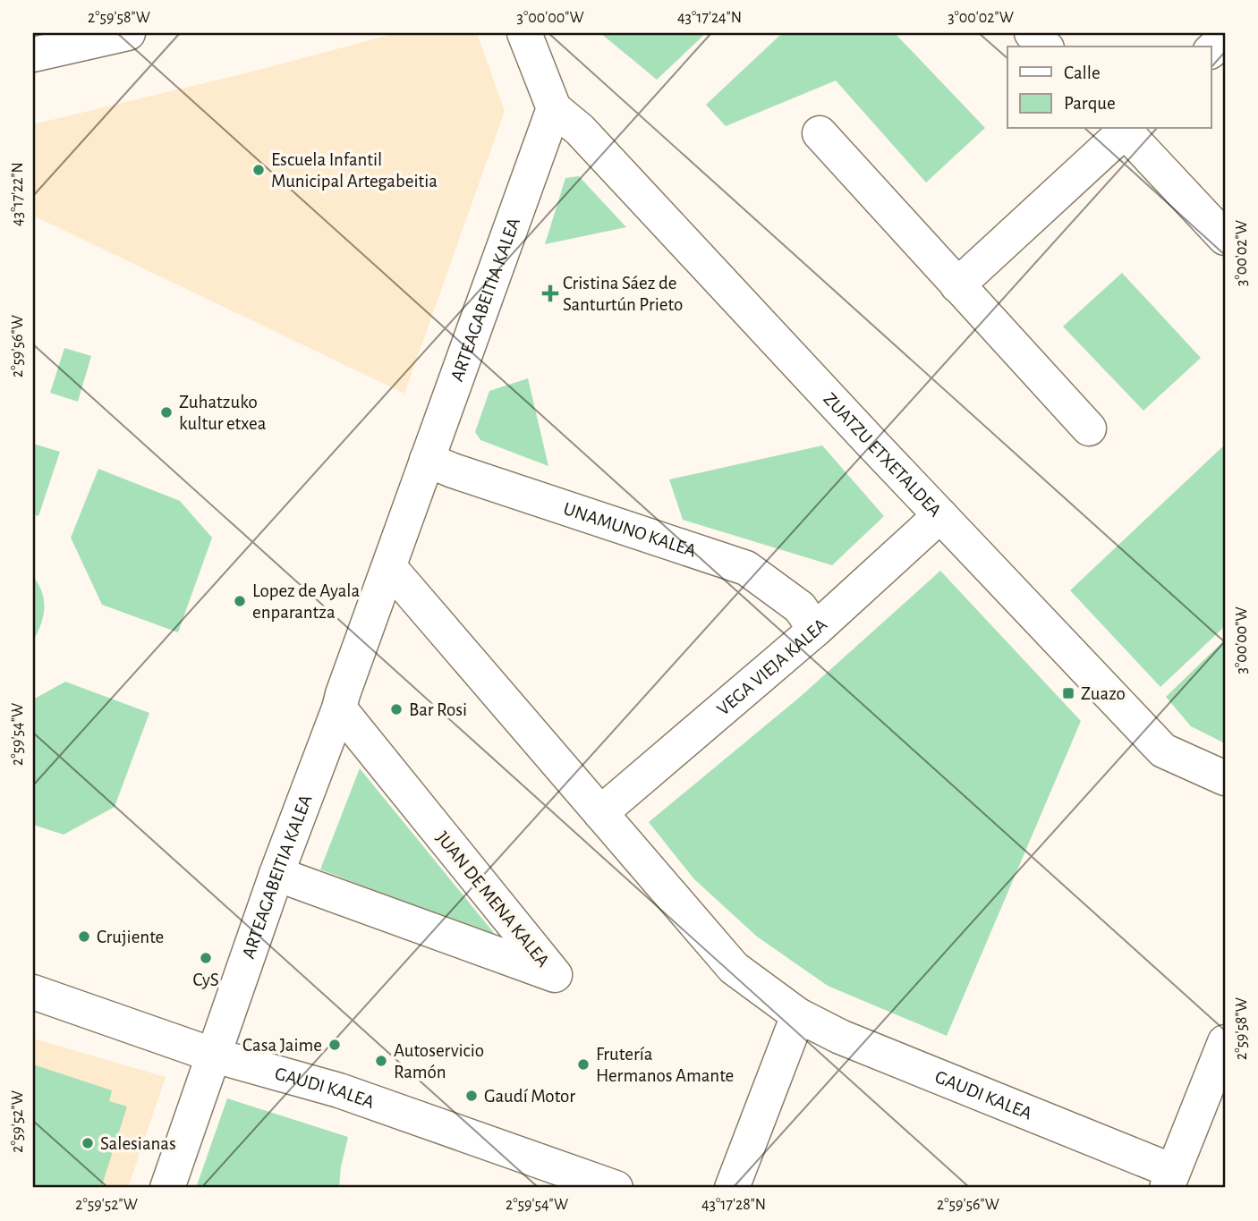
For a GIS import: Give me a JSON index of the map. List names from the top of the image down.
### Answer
{
  "streets": {
    "street": [
      "ARTEAGABEITIA KALEA",
      "ZUATZU ETXETALDEA",
      "UNAMUNO KALEA",
      "VEGA VIEJA KALEA",
      "JUAN DE MENA KALEA",
      "GAUDI KALEA"
    ]
  },
  "crossings": [
    ["ARTEAGABEITIA KALEA", "ZUATZU ETXETALDEA"],
    ["ARTEAGABEITIA KALEA", "UNAMUNO KALEA"],
    ["ARTEAGABEITIA KALEA", "JUAN DE MENA KALEA"],
    ["ARTEAGABEITIA KALEA", "GAUDI KALEA"],
    ["ZUATZU ETXETALDEA", "VEGA VIEJA KALEA"],
    ["UNAMUNO KALEA", "VEGA VIEJA KALEA"]
  ],
  "places": {
    "other": [
      "Escuela Infantil Municipal Artegabeitia",
      "Zuhatzuko kultur etxea",
      "Lopez de Ayala enparantza",
      "Bar Rosi",
      "Crujiente",
      "CyS",
      "Casa Jaime",
      "Autoservicio Ramón",
      "Frutería Hermanos Amante",
      "Gaudí Motor",
      "Salesianas"
    ],
    "health": ["Cristina Sáez de Santurtún Prieto"],
    "transit": ["Zuazo"]
  },
  "legend": ["Calle", "Parque"],
  "coordinates": [
    "2°59'58\"W",
    "3°00'00\"W",
    "43°17'24\"N",
    "3°00'02\"W",
    "43°17'22\"N",
    "2°59'56\"W",
    "2°59'54\"W",
    "2°59'52\"W",
    "43°17'28\"N"
  ]
}
